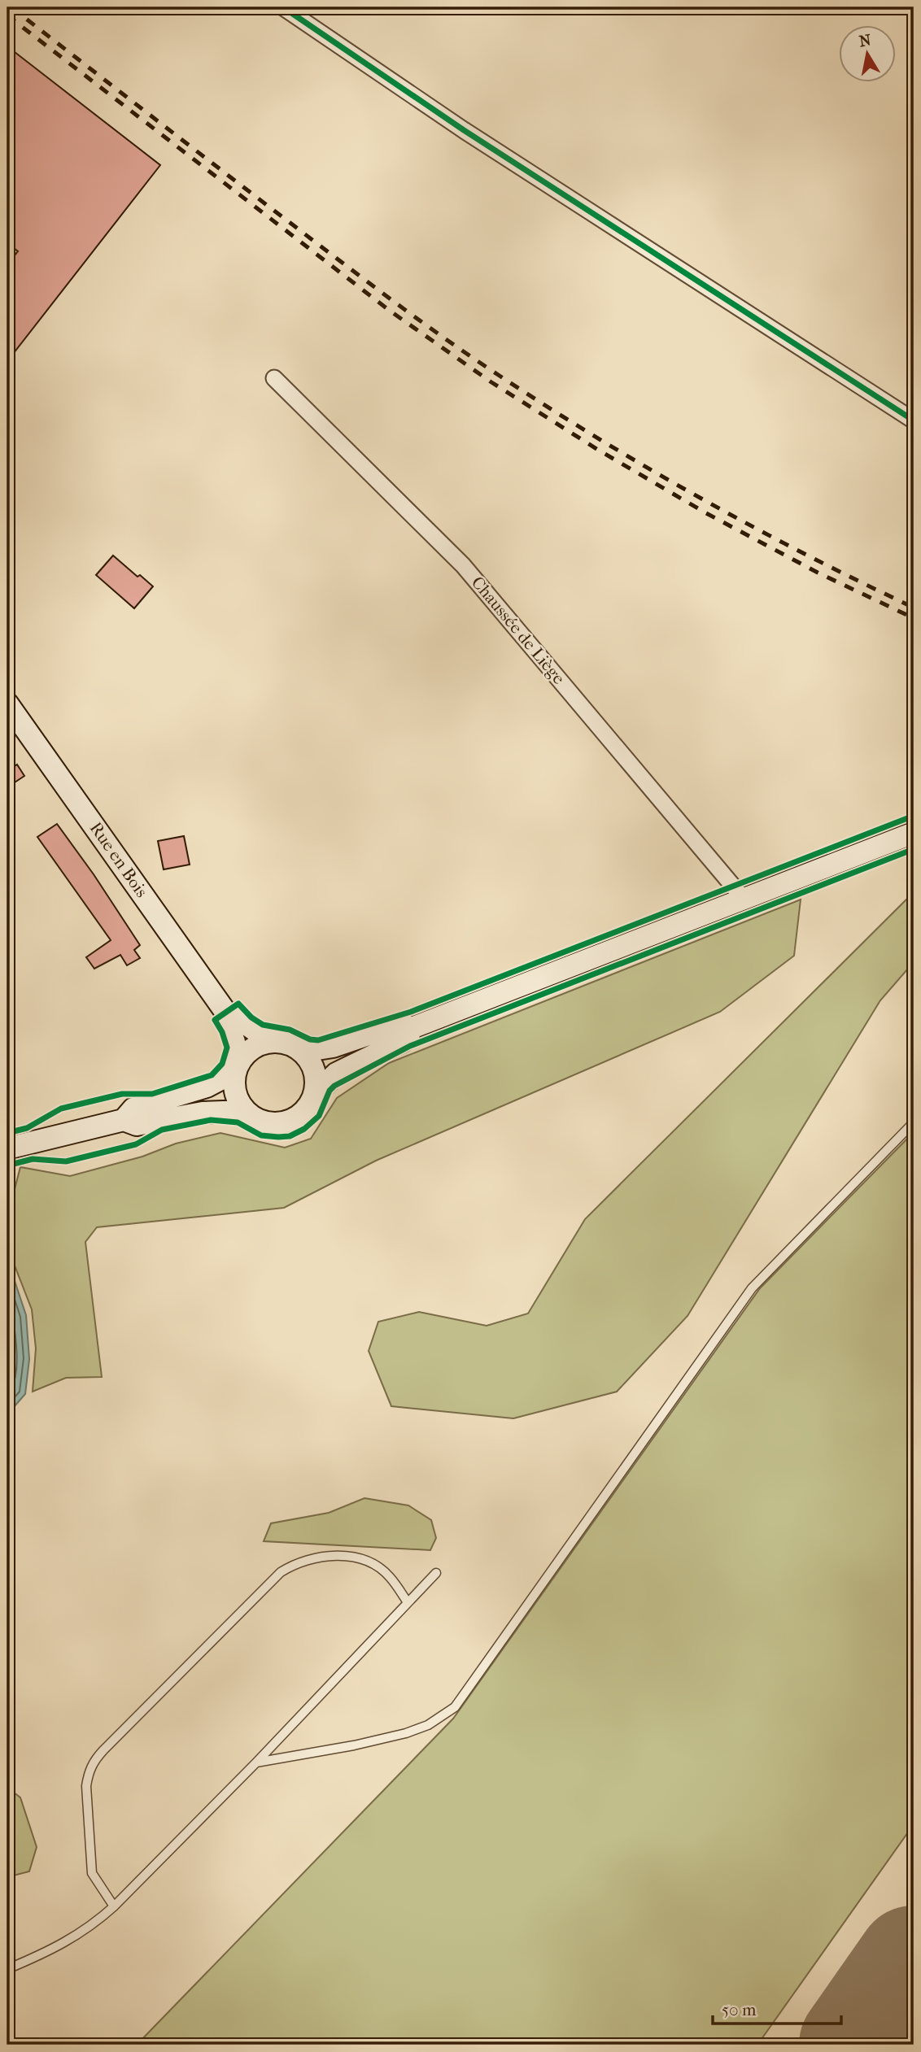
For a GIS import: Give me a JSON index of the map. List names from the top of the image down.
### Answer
{
  "streets": {
    "main road": ["Rue en Bois"],
    "street": ["Chaussée de Liège"]
  },
  "scale_bar": "50 m",
  "north": "top"
}
